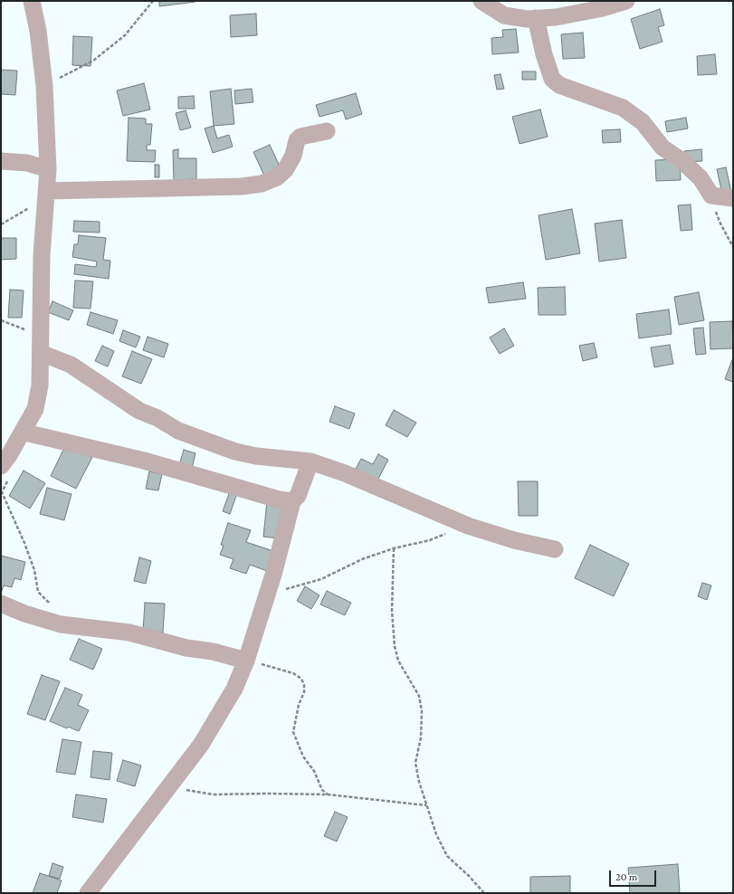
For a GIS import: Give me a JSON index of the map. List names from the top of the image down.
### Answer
{
  "scale_bar": "20 m"
}
